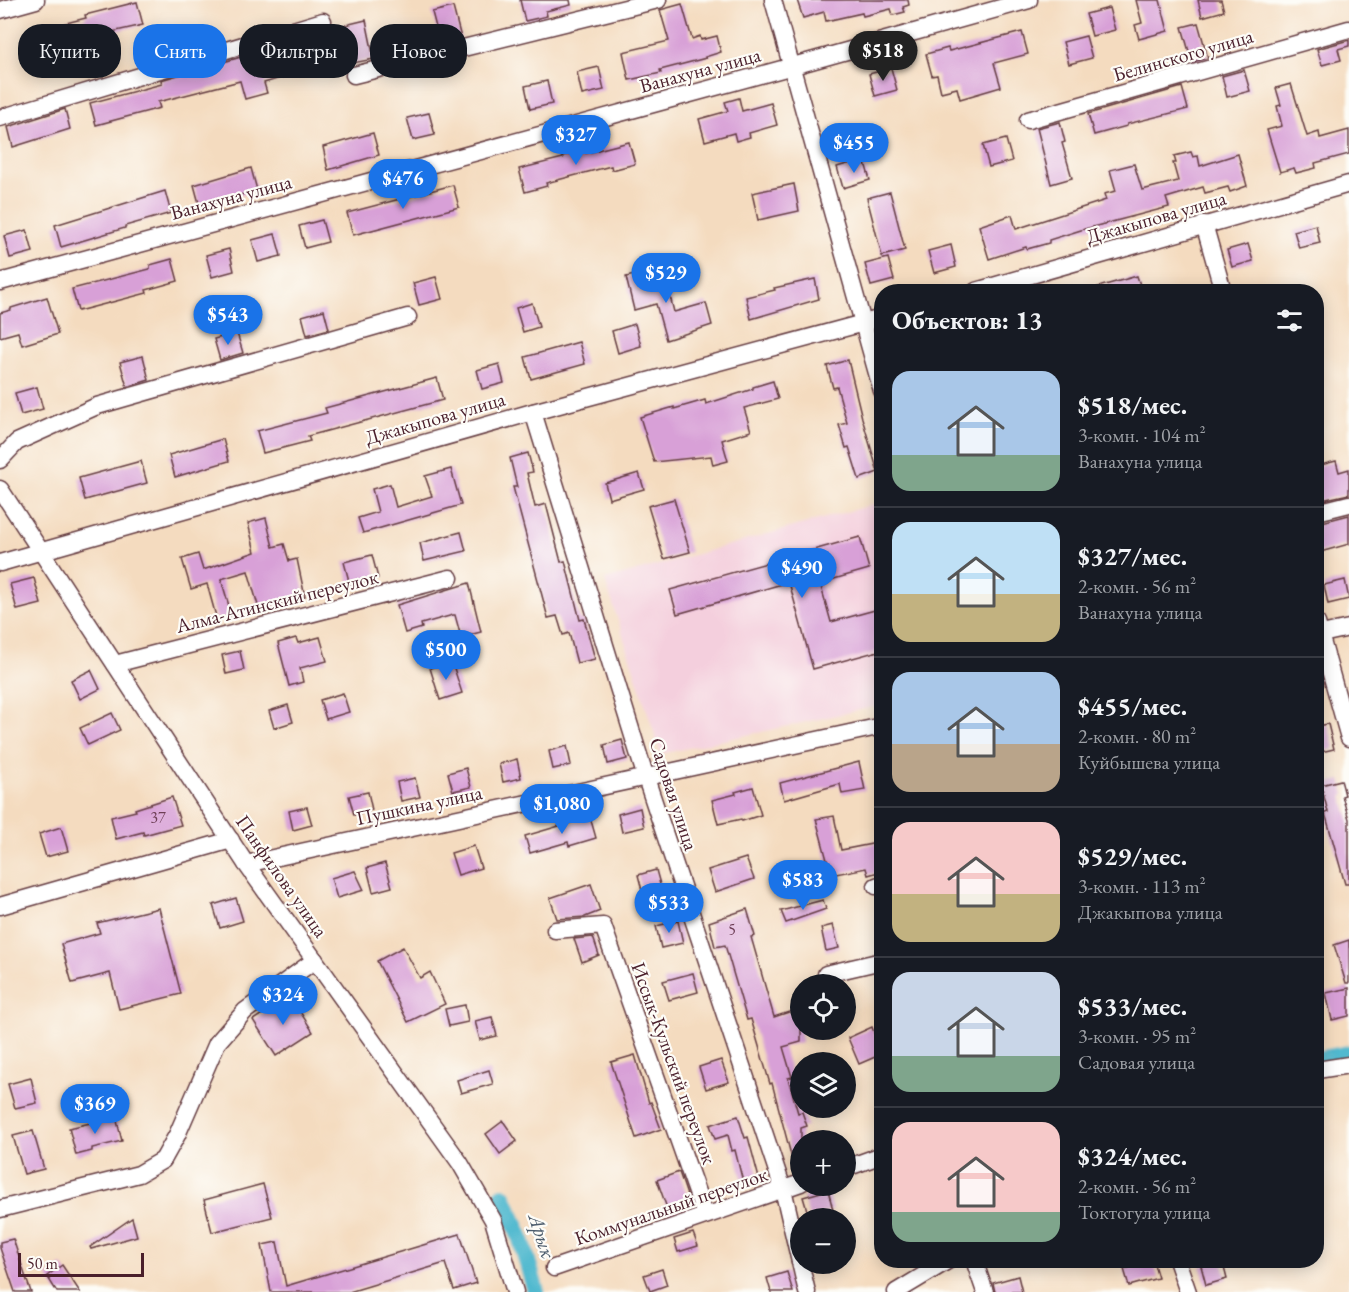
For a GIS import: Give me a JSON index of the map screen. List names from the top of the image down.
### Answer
{
  "streets": {
    "street": [
      "Белинского улица",
      "Ванахуна улица",
      "Джакыпова улица",
      "Алма-Атинский переулок",
      "Садовая улица",
      "Пушкина улица",
      "Панфилова улица",
      "Иссык-Кульский переулок",
      "Коммунальный переулок"
    ]
  },
  "crossings": [
    ["Джакыпова улица", "Садовая улица"],
    ["Джакыпова улица", "Панфилова улица"],
    ["Алма-Атинский переулок", "Панфилова улица"],
    ["Садовая улица", "Пушкина улица"],
    ["Садовая улица", "Коммунальный переулок"],
    ["Пушкина улица", "Панфилова улица"],
    ["Иссык-Кульский переулок", "Коммунальный переулок"]
  ],
  "water": ["Арык"],
  "house_numbers": ["37", "5"],
  "scale_bar": "50 m",
  "page": {
    "chip": [
      "Купить",
      "Снять",
      "Фильтры",
      "Новое"
    ],
    "price": [
      "$518",
      "$327",
      "$455",
      "$476",
      "$529",
      "$543",
      "$490",
      "$500",
      "$1,080",
      "$583",
      "$533",
      "$324",
      "$369"
    ],
    "heading": "Объектов: 13",
    "list": [
      {
        "name": "$518/мес.",
        "note": "3-комн. · 104 m² · Ванахуна улица"
      },
      {
        "name": "$327/мес.",
        "note": "2-комн. · 56 m² · Ванахуна улица"
      },
      {
        "name": "$455/мес.",
        "note": "2-комн. · 80 m² · Куйбышева улица"
      },
      {
        "name": "$529/мес.",
        "note": "3-комн. · 113 m² · Джакыпова улица"
      },
      {
        "name": "$533/мес.",
        "note": "3-комн. · 95 m² · Садовая улица"
      },
      {
        "name": "$324/мес.",
        "note": "2-комн. · 56 m² · Токтогула улица"
      }
    ],
    "map_buttons": ["+", "−"],
    "scale": "50 m"
  }
}
